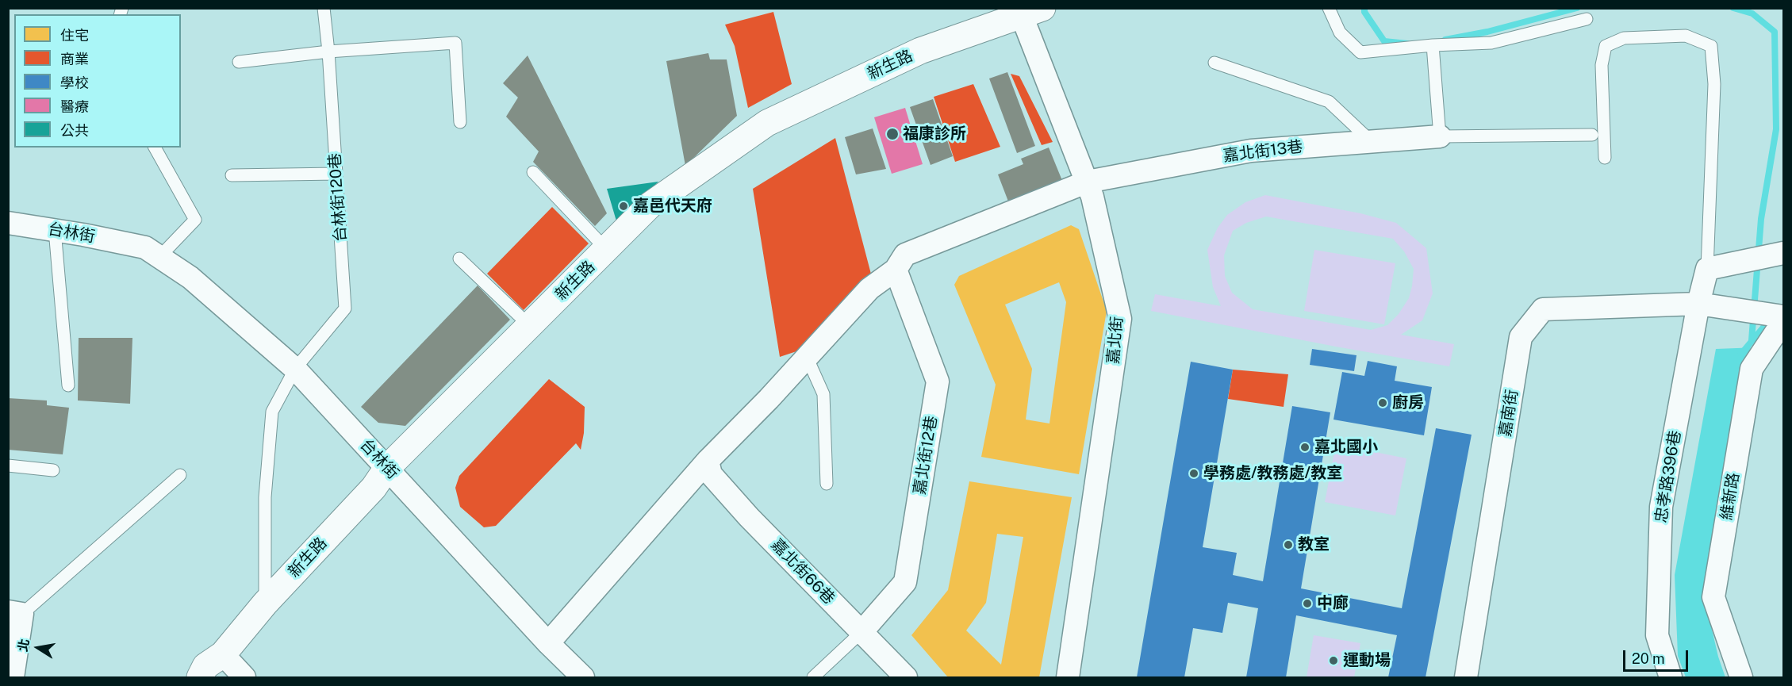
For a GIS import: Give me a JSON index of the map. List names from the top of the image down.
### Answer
{
  "streets": {
    "street": [
      "新生路",
      "嘉北街13巷",
      "台林街",
      "嘉北街",
      "嘉南街",
      "嘉北街12巷",
      "忠孝路396巷",
      "維新路",
      "嘉北街66巷"
    ],
    "lane": ["台林街120巷"]
  },
  "crossings": [
    ["新生路", "台林街120巷"],
    ["新生路", "台林街"],
    ["新生路", "嘉北街"],
    ["嘉北街13巷", "嘉北街"],
    ["台林街120巷", "台林街"],
    ["嘉南街", "忠孝路396巷"],
    ["嘉北街12巷", "嘉北街66巷"]
  ],
  "places": [
    "福康診所",
    "嘉邑代天府",
    "廚房",
    "嘉北國小",
    "學務處/教務處/教室",
    "教室",
    "中廊",
    "運動場"
  ],
  "legend": [
    "住宅",
    "商業",
    "學校",
    "醫療",
    "公共"
  ],
  "scale_bar": "20 m",
  "north": "left"
}
